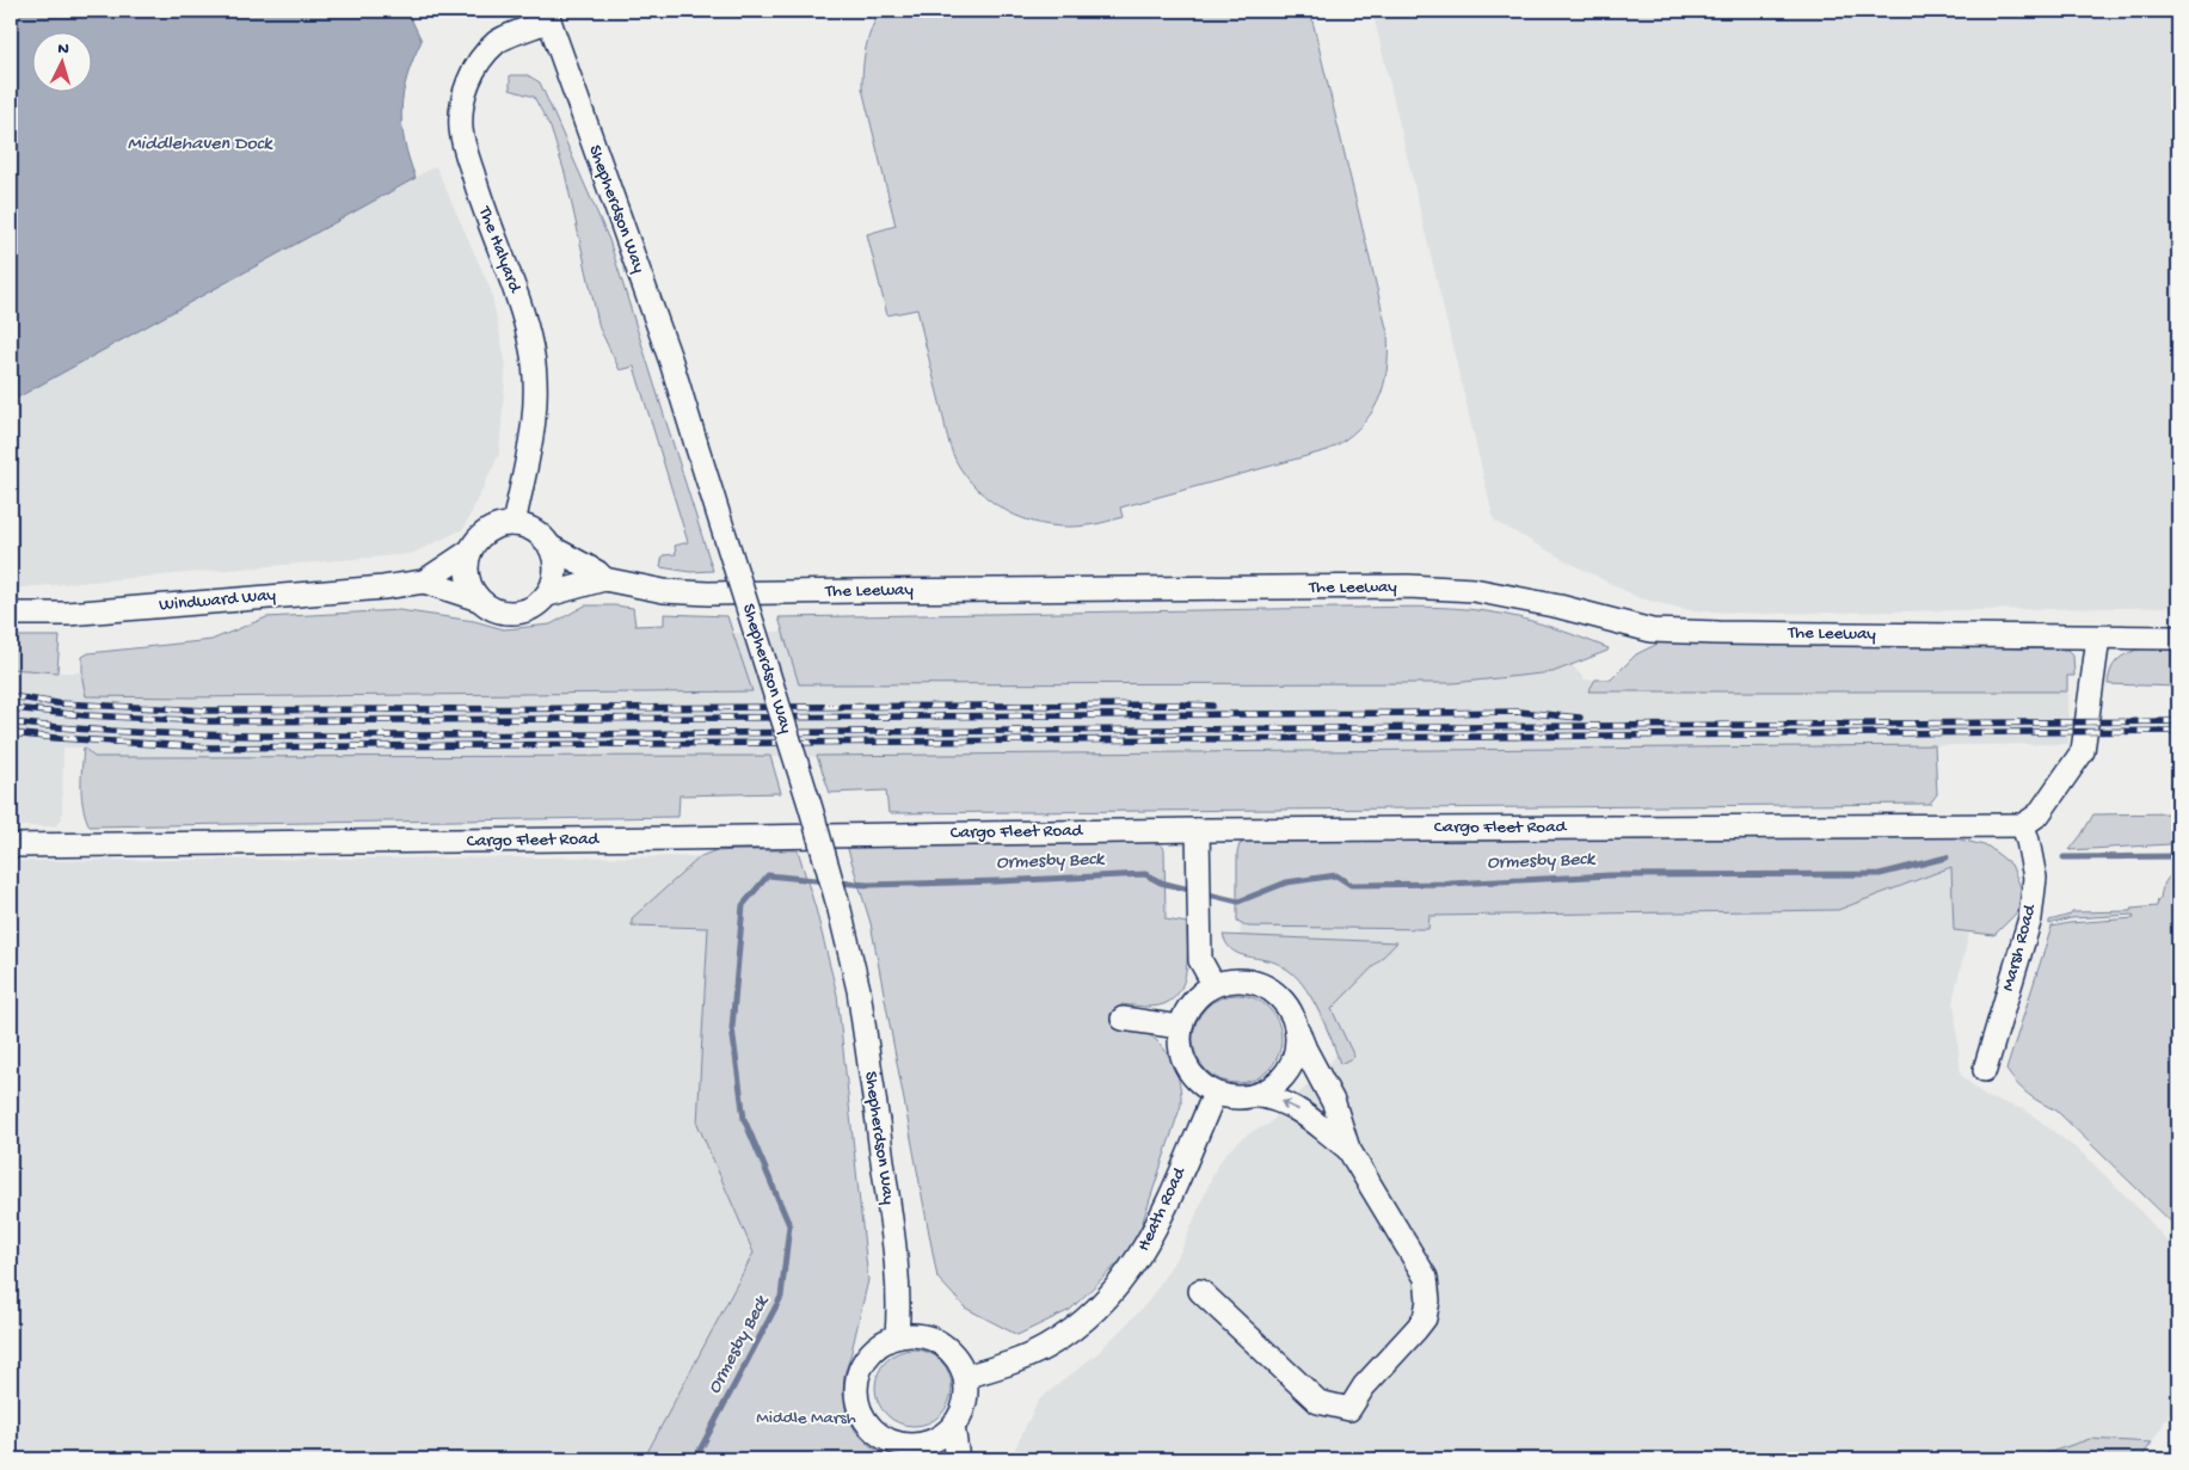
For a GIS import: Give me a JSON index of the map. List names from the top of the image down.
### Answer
{
  "streets": {
    "street": [
      "Shepherdson Way",
      "The Halyard",
      "The Leeway",
      "Windward Way",
      "Cargo Fleet Road",
      "Marsh Road",
      "Heath Road"
    ]
  },
  "crossings": [
    ["Shepherdson Way", "The Halyard"],
    ["Shepherdson Way", "Heath Road"],
    ["The Halyard", "The Leeway"],
    ["The Halyard", "Windward Way"],
    ["The Leeway", "Windward Way"],
    ["Cargo Fleet Road", "Marsh Road"]
  ],
  "water": ["Middlehaven Dock", "Ormesby Beck"],
  "parks": ["Middle Marsh"],
  "north": "top"
}
